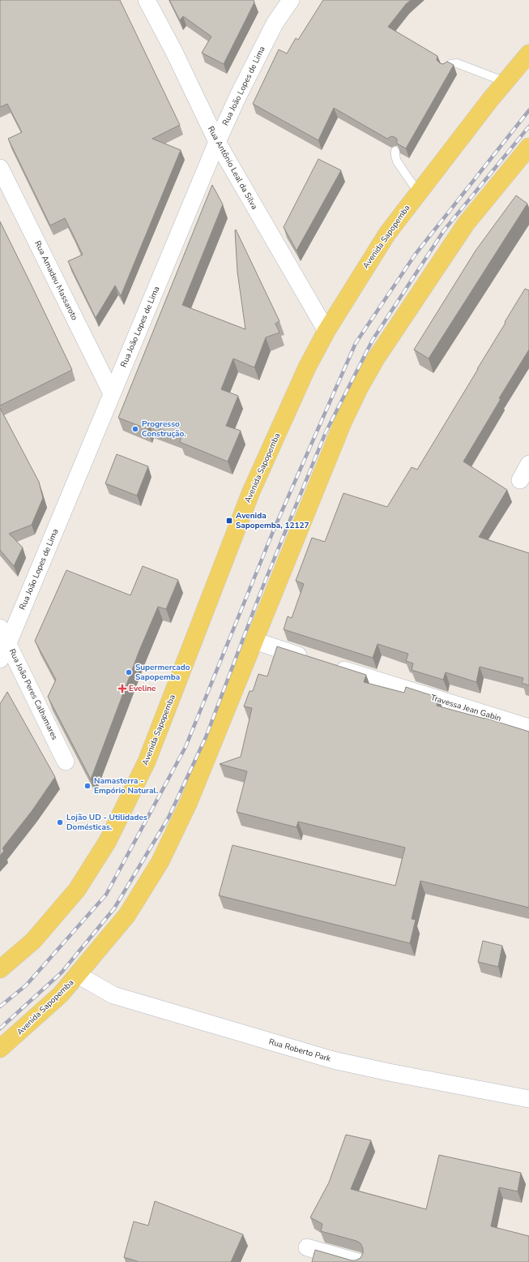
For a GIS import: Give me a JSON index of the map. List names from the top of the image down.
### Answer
{
  "streets": {
    "main road": ["Avenida Sapopemba"],
    "street": [
      "Rua João Lopes de Lima",
      "Rua Antônio Leal da Silva",
      "Rua Amadeu Massaroto",
      "Rua João Peres Calhamares",
      "Travessa Jean Gabin",
      "Rua Roberto Park"
    ]
  },
  "crossings": [
    ["Rua João Lopes de Lima", "Rua Antônio Leal da Silva"],
    ["Rua João Lopes de Lima", "Rua Amadeu Massaroto"],
    ["Rua João Lopes de Lima", "Rua João Peres Calhamares"],
    ["Rua Antônio Leal da Silva", "Avenida Sapopemba"],
    ["Avenida Sapopemba", "Rua Roberto Park"]
  ],
  "places": {
    "other": [
      "Progresso Construção.",
      "Supermercado Sapopemba",
      "Namasterra - Empório Natural.",
      "Lojão UD - Utilidades Domésticas."
    ],
    "transit": ["Avenida Sapopemba, 12127"],
    "health": ["Eveline"]
  }
}
